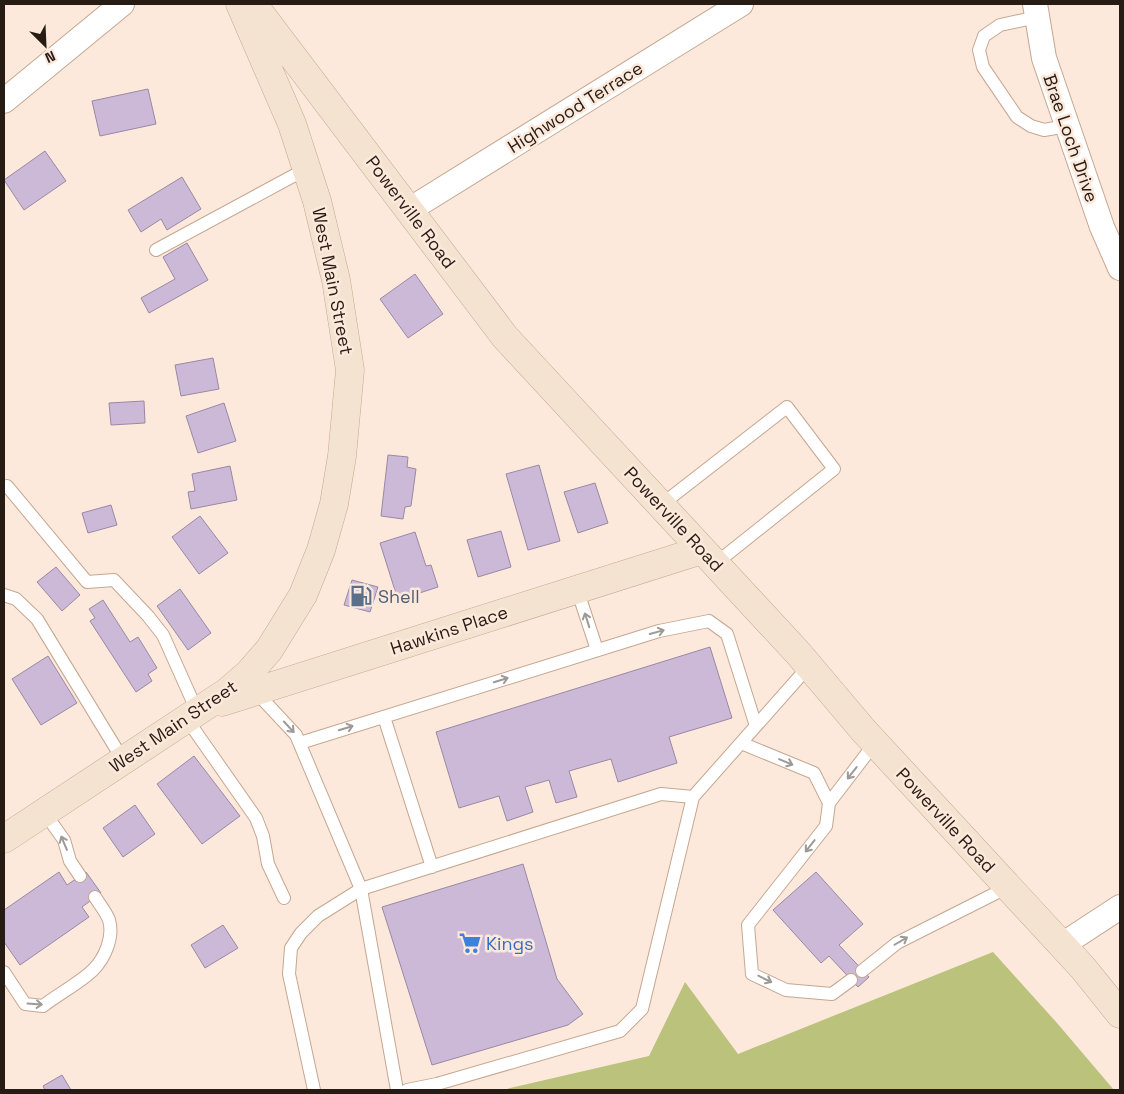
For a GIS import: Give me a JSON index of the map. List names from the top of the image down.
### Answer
{
  "streets": {
    "street": [
      "Highwood Terrace",
      "Brae Loch Drive",
      "Powerville Road",
      "West Main Street",
      "Hawkins Place"
    ]
  },
  "crossings": [
    ["Highwood Terrace", "Powerville Road"],
    ["Powerville Road", "Hawkins Place"],
    ["West Main Street", "Hawkins Place"]
  ],
  "places": {
    "fuel station": ["Shell"],
    "supermarket": ["Kings"]
  },
  "north": "bottom right"
}
